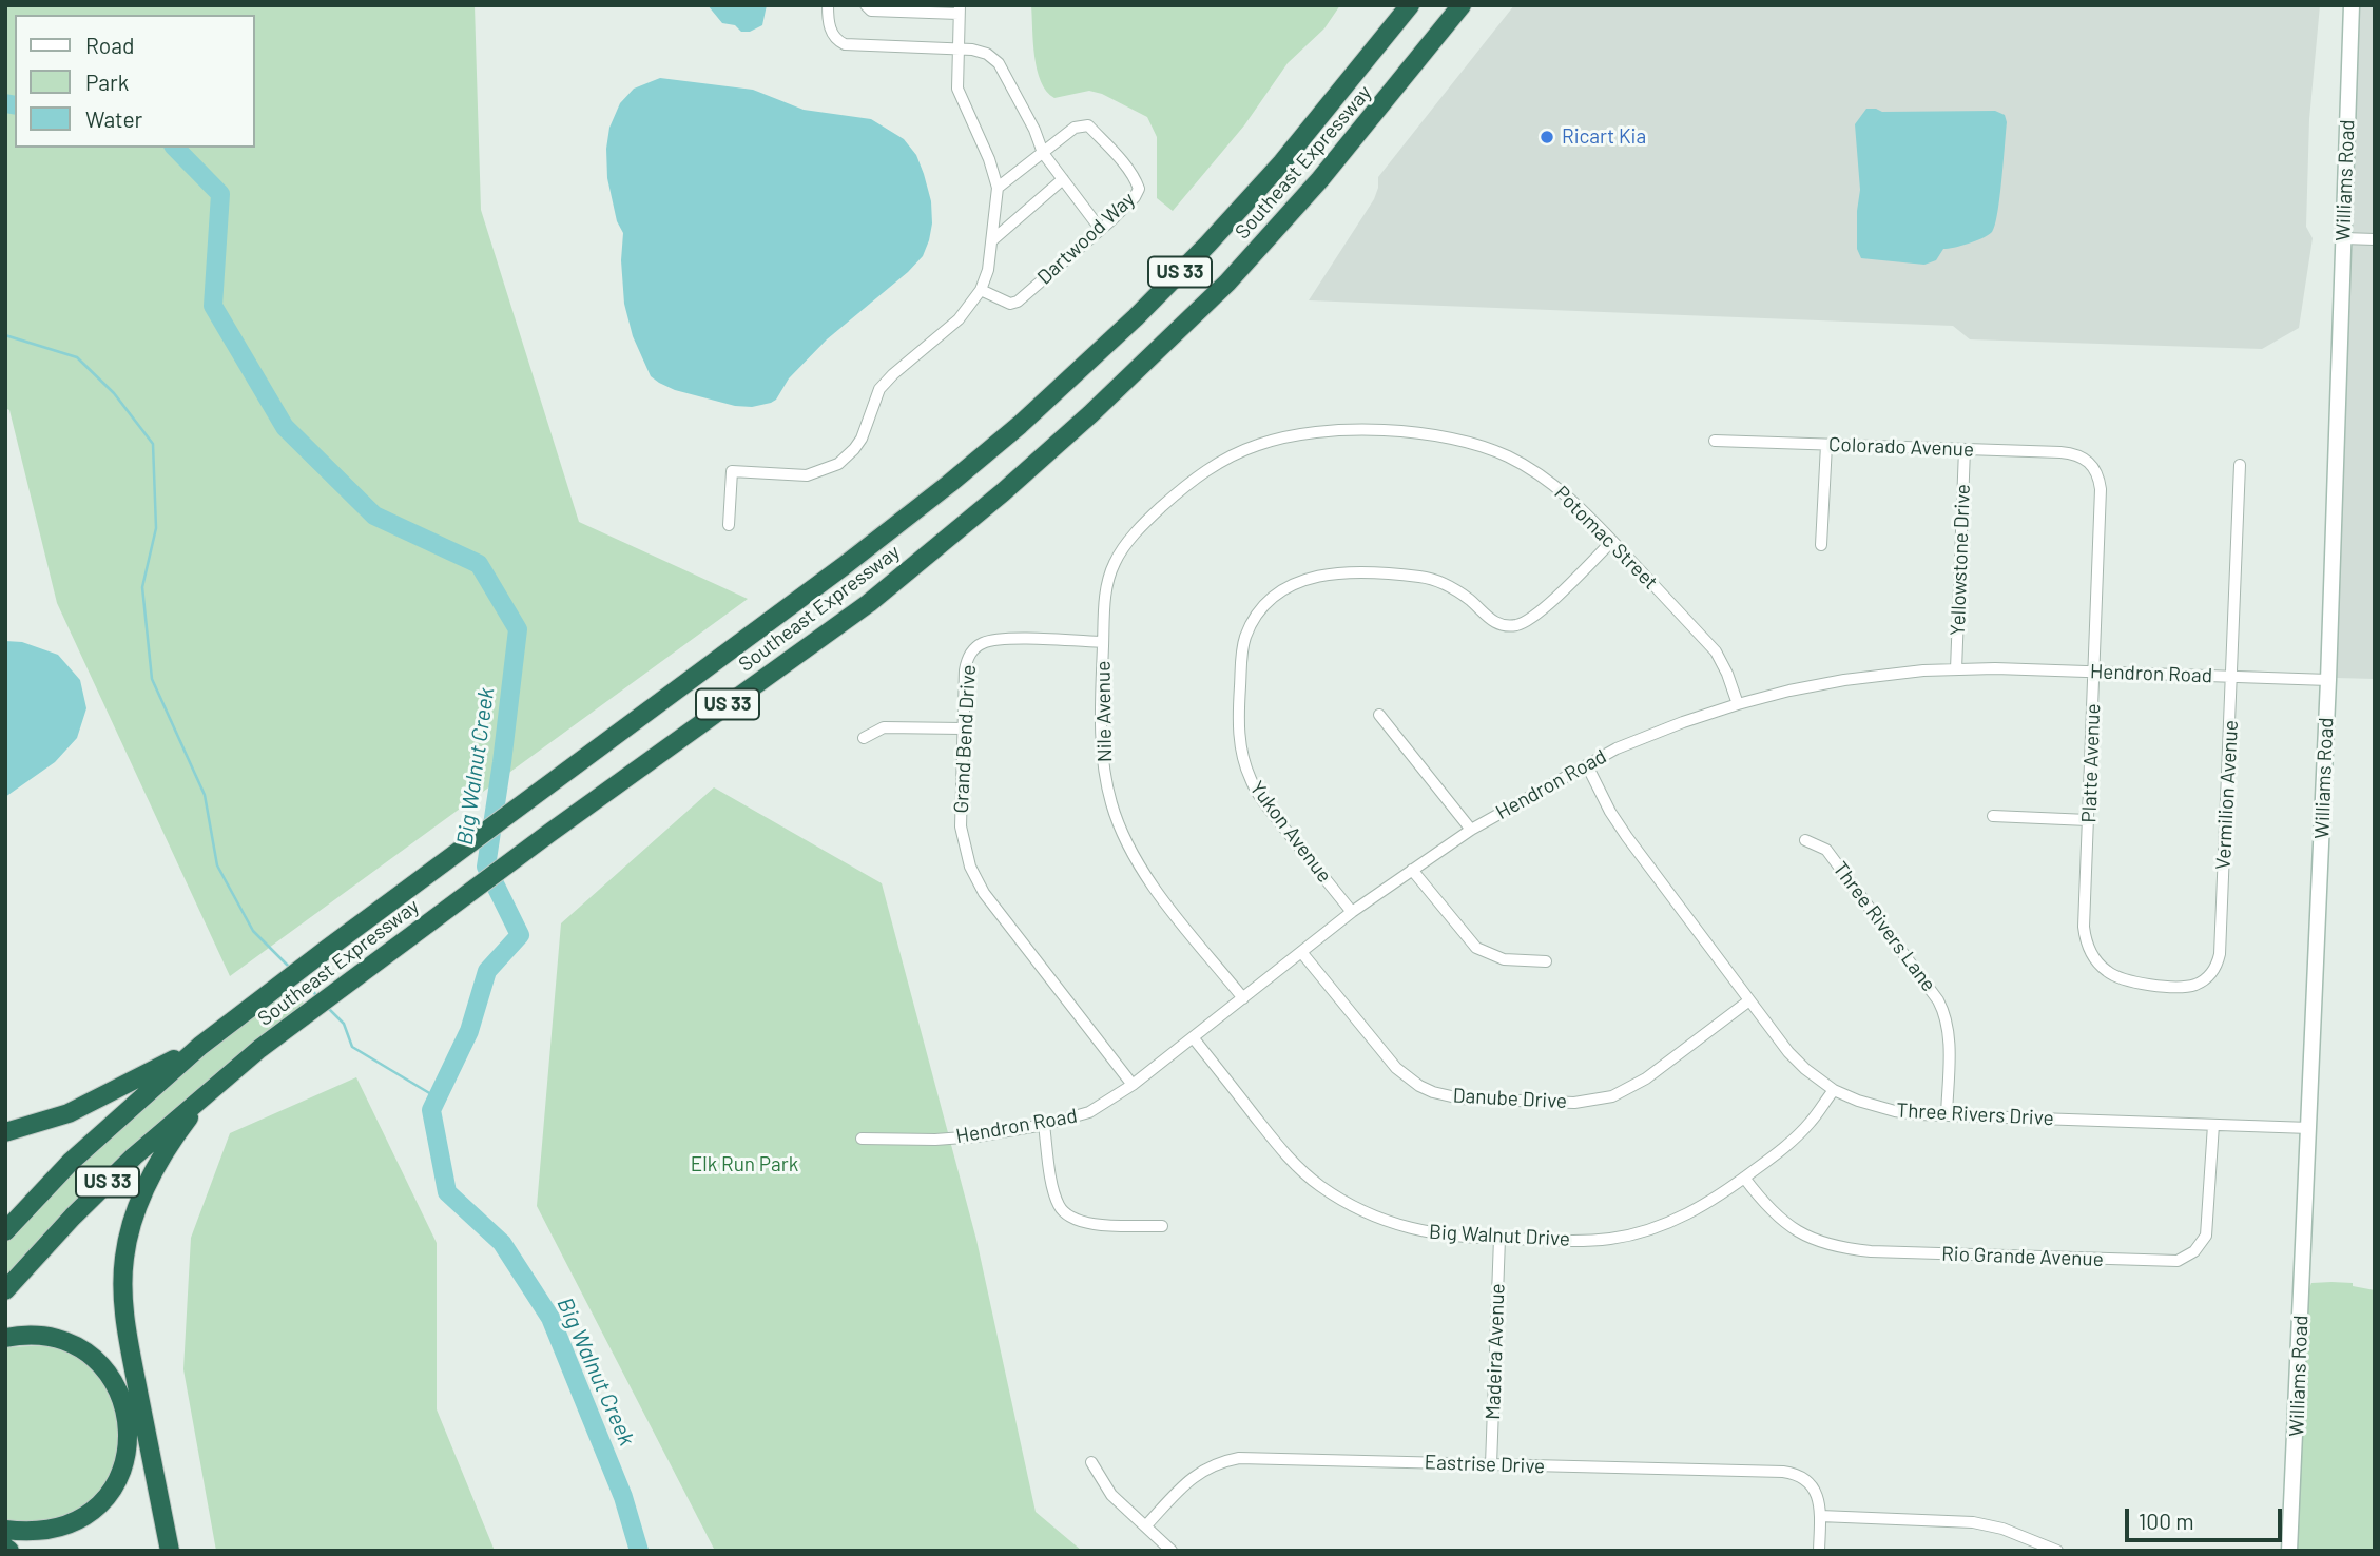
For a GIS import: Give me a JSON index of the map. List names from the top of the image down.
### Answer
{
  "streets": {
    "highway": ["Southeast Expressway", "US 33"],
    "main road": ["Williams Road"],
    "street": [
      "Dartwood Way",
      "Colorado Avenue",
      "Potomac Street",
      "Yellowstone Drive",
      "Hendron Road",
      "Nile Avenue",
      "Grand Bend Drive",
      "Platte Avenue",
      "Vermilion Avenue",
      "Yukon Avenue",
      "Three Rivers Lane",
      "Danube Drive",
      "Three Rivers Drive",
      "Big Walnut Drive",
      "Rio Grande Avenue",
      "Madeira Avenue",
      "Eastrise Drive"
    ]
  },
  "crossings": [
    ["Williams Road", "Hendron Road"],
    ["Williams Road", "Three Rivers Drive"],
    ["Colorado Avenue", "Yellowstone Drive"],
    ["Colorado Avenue", "Platte Avenue"],
    ["Potomac Street", "Hendron Road"],
    ["Potomac Street", "Nile Avenue"],
    ["Potomac Street", "Yukon Avenue"],
    ["Yellowstone Drive", "Hendron Road"],
    ["Hendron Road", "Nile Avenue"],
    ["Hendron Road", "Grand Bend Drive"],
    ["Hendron Road", "Platte Avenue"],
    ["Hendron Road", "Vermilion Avenue"],
    ["Hendron Road", "Yukon Avenue"],
    ["Hendron Road", "Danube Drive"],
    ["Hendron Road", "Three Rivers Drive"],
    ["Hendron Road", "Big Walnut Drive"],
    ["Nile Avenue", "Grand Bend Drive"],
    ["Platte Avenue", "Vermilion Avenue"],
    ["Three Rivers Lane", "Three Rivers Drive"],
    ["Danube Drive", "Three Rivers Drive"],
    ["Three Rivers Drive", "Big Walnut Drive"],
    ["Three Rivers Drive", "Rio Grande Avenue"],
    ["Big Walnut Drive", "Rio Grande Avenue"],
    ["Big Walnut Drive", "Madeira Avenue"],
    ["Madeira Avenue", "Eastrise Drive"]
  ],
  "water": ["Big Walnut Creek"],
  "parks": ["Elk Run Park"],
  "places": ["Ricart Kia"],
  "legend": ["Road", "Park", "Water"],
  "scale_bar": "100 m"
}
